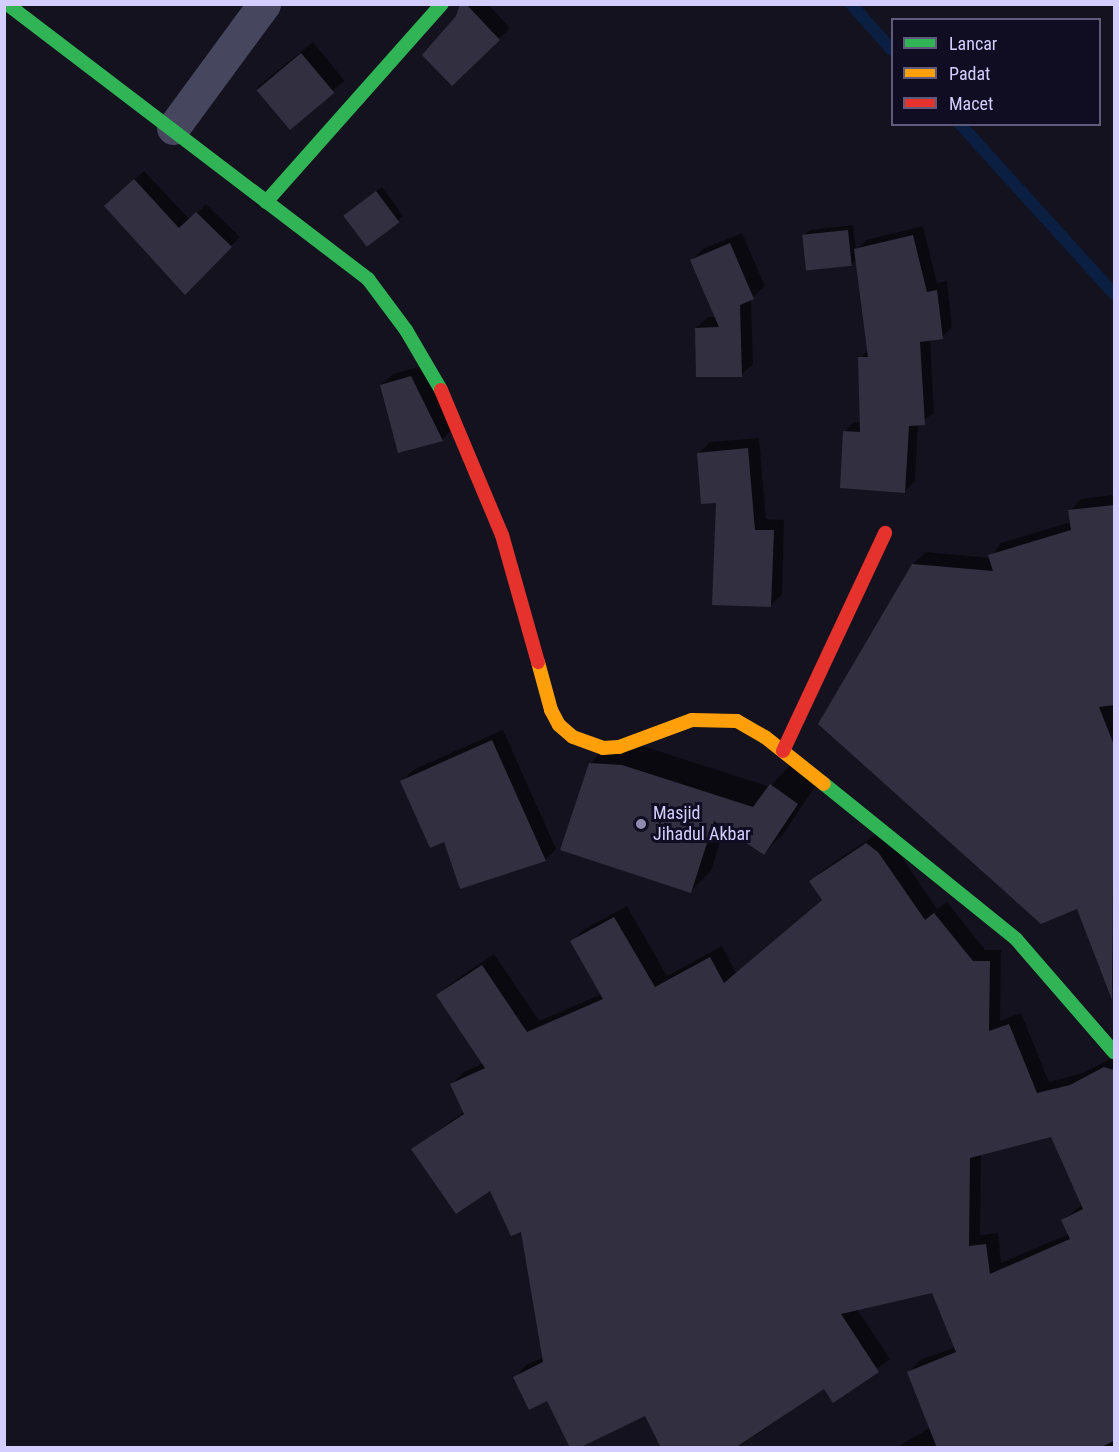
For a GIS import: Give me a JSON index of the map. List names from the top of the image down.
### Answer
{
  "places": ["Masjid Jihadul Akbar"],
  "legend": ["Lancar", "Padat", "Macet"]
}
